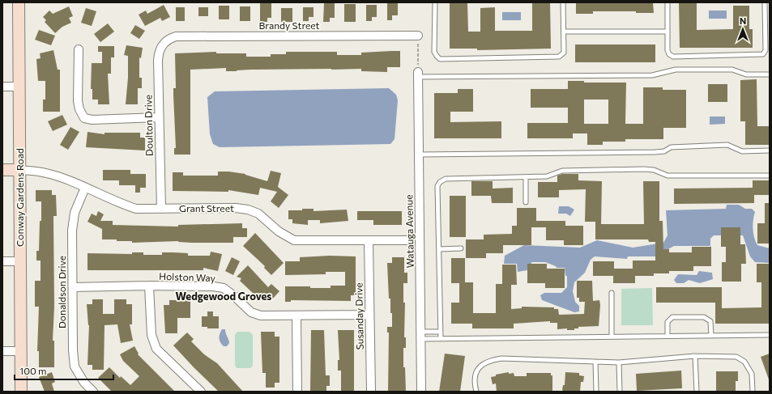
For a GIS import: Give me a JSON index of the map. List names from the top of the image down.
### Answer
{
  "streets": {
    "street": [
      "Brandy Street",
      "Doulton Drive",
      "Conway Gardens Road",
      "Grant Street",
      "Watauga Avenue",
      "Holston Way",
      "Donaldson Drive",
      "Susanday Drive"
    ]
  },
  "crossings": [
    ["Brandy Street", "Doulton Drive"],
    ["Doulton Drive", "Grant Street"],
    ["Conway Gardens Road", "Grant Street"],
    ["Grant Street", "Donaldson Drive"],
    ["Grant Street", "Susanday Drive"],
    ["Holston Way", "Donaldson Drive"],
    ["Holston Way", "Susanday Drive"]
  ],
  "districts": ["Wedgewood Groves"],
  "scale_bar": "100 m",
  "north": "top"
}
